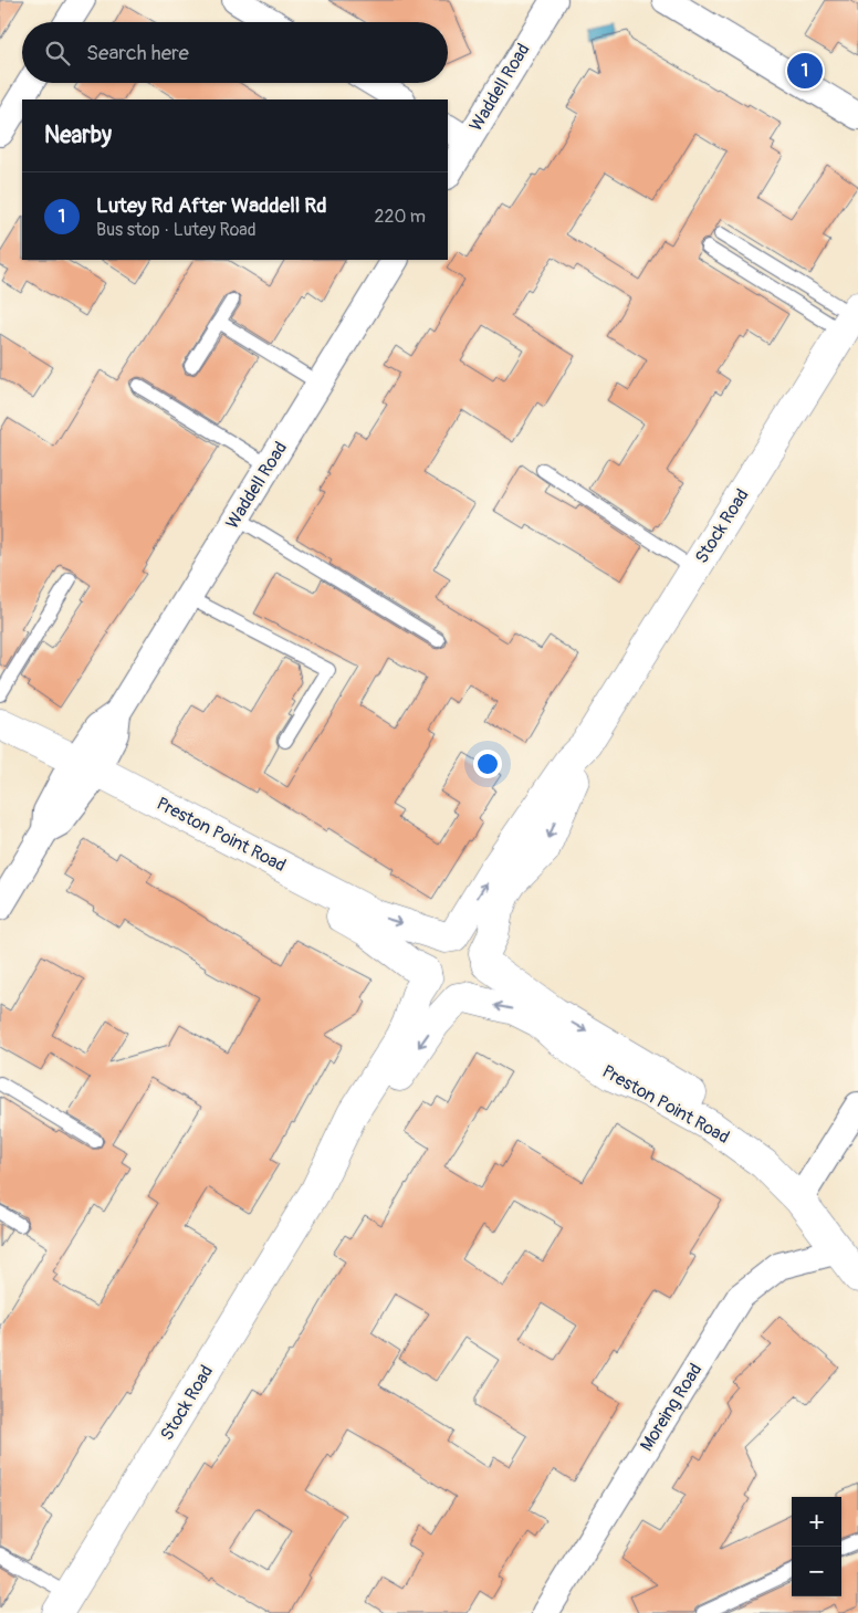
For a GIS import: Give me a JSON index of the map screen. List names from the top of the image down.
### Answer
{
  "streets": {
    "main road": ["Stock Road", "Preston Point Road"],
    "street": ["Waddell Road", "Moreing Road"]
  },
  "crossings": [
    ["Waddell Road", "Preston Point Road"],
    ["Stock Road", "Preston Point Road"],
    ["Preston Point Road", "Moreing Road"]
  ],
  "page": {
    "search": "Search here",
    "pins": "1",
    "heading": "Nearby",
    "list": [
      {
        "mark": "1",
        "name": "Lutey Rd After Waddell Rd",
        "note": "Bus stop · Lutey Road",
        "value": "220 m"
      }
    ],
    "map_buttons": ["+", "−"]
  }
}
